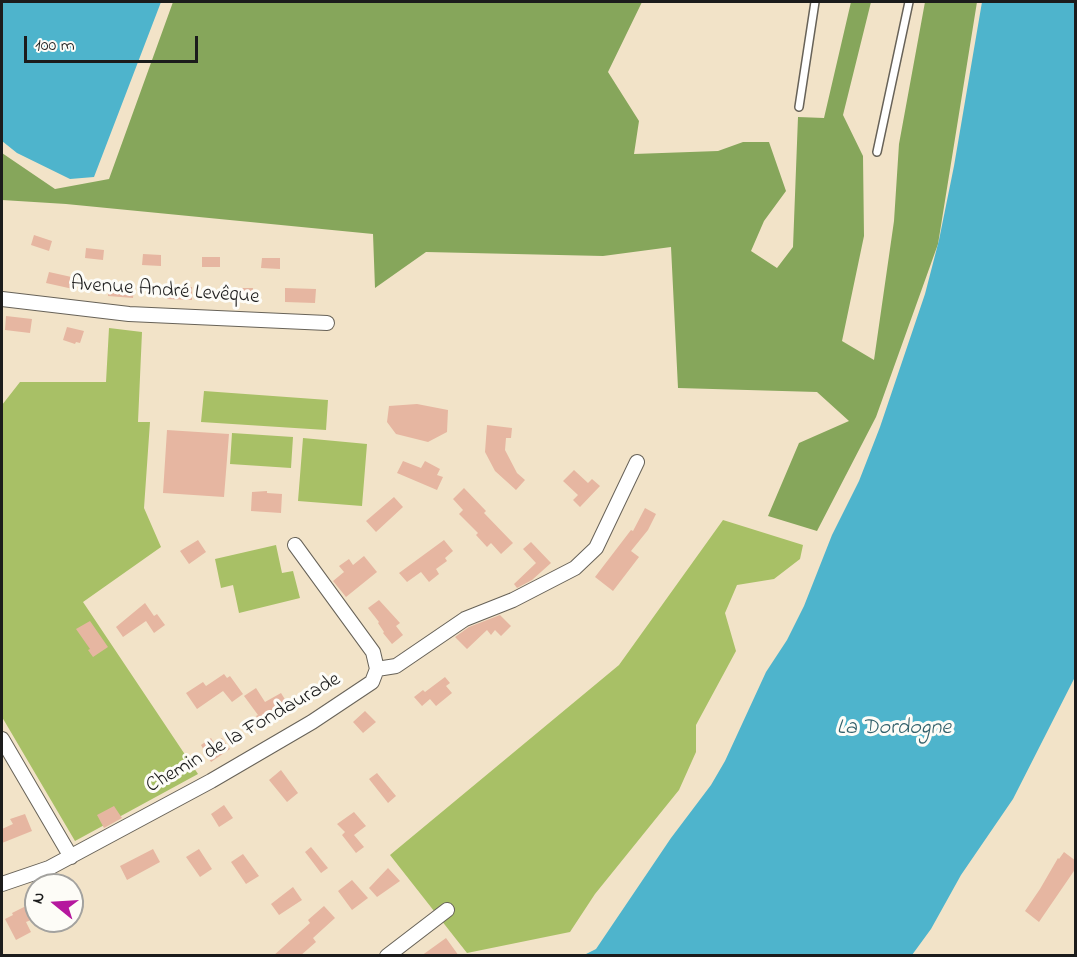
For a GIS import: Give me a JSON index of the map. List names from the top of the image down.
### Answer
{
  "streets": {
    "street": ["Avenue André Levêque", "Chemin de la Fondaurade"]
  },
  "water": ["La Dordogne"],
  "scale_bar": "100 m",
  "north": "left"
}
